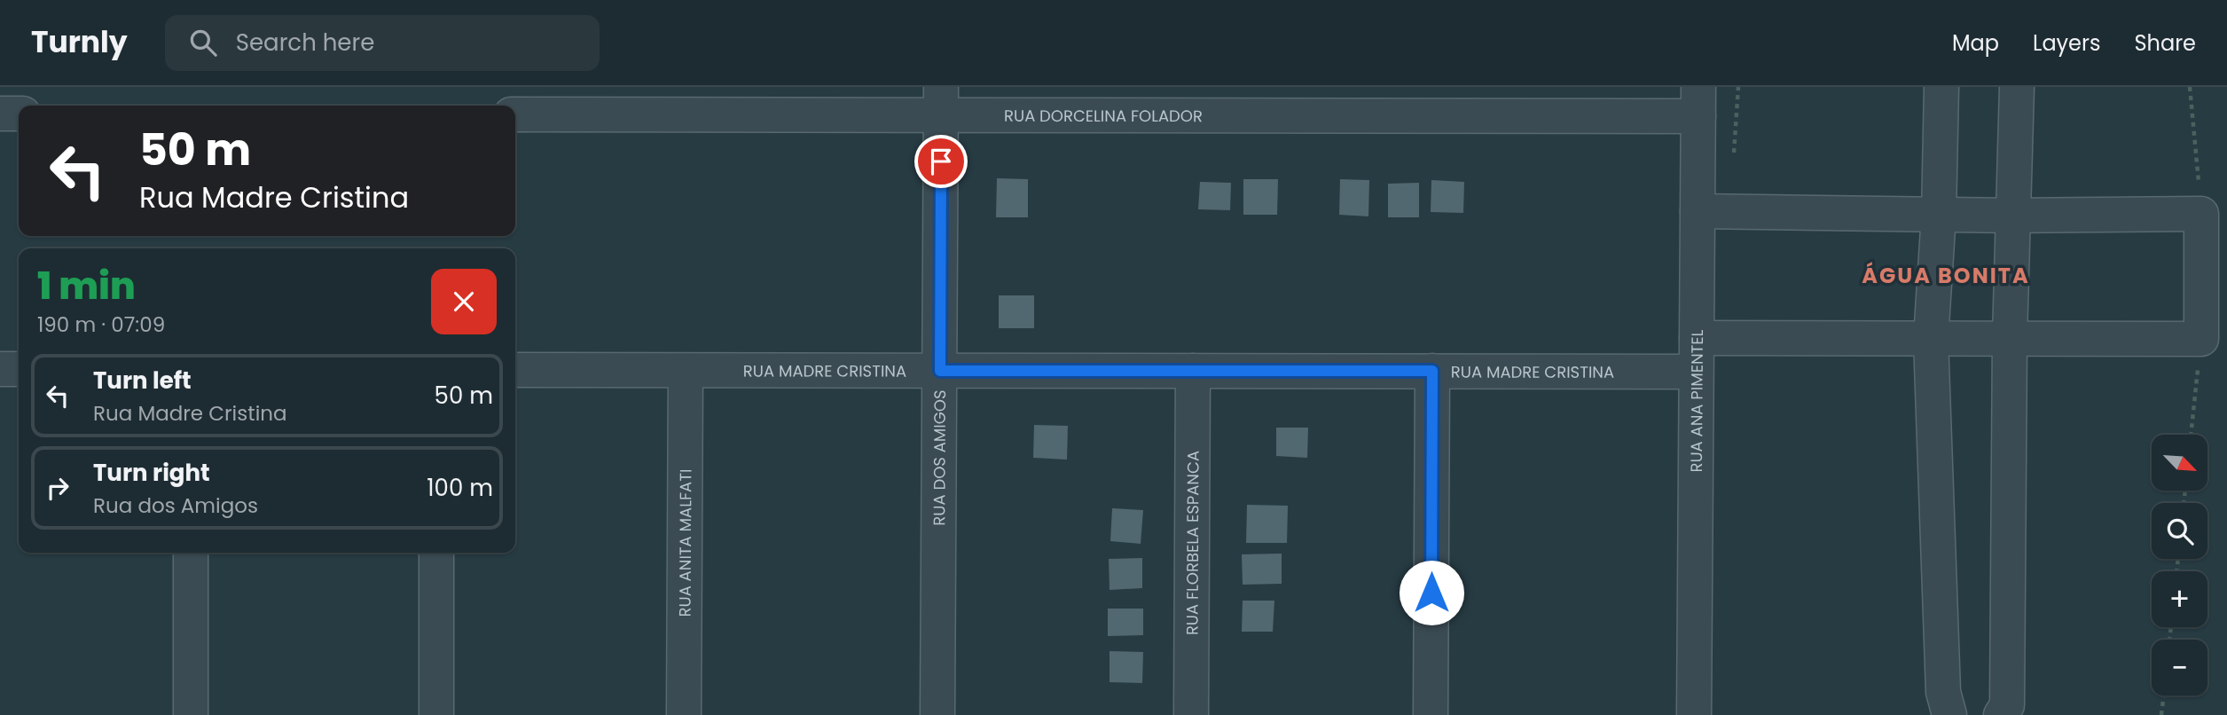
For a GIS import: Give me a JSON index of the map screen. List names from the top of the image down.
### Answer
{
  "streets": {
    "street": [
      "RUA DORCELINA FOLADOR",
      "RUA MADRE CRISTINA",
      "RUA ANA PIMENTEL",
      "RUA DOS AMIGOS",
      "RUA ANITA MALFATI",
      "RUA FLORBELA ESPANCA"
    ]
  },
  "crossings": [
    ["RUA DORCELINA FOLADOR", "RUA ANA PIMENTEL"],
    ["RUA DORCELINA FOLADOR", "RUA DOS AMIGOS"],
    ["RUA MADRE CRISTINA", "RUA ANA PIMENTEL"],
    ["RUA MADRE CRISTINA", "RUA DOS AMIGOS"],
    ["RUA MADRE CRISTINA", "RUA ANITA MALFATI"],
    ["RUA MADRE CRISTINA", "RUA FLORBELA ESPANCA"]
  ],
  "districts": ["ÁGUA BONITA"],
  "north": "bottom right",
  "page": {
    "header": "Turnly",
    "search": "Search here",
    "nav": ["Map", "Layers", "Share"],
    "turn": ["50 m", "Rua Madre Cristina"],
    "heading": ["1 min", "190 m · 07:09"],
    "list": [
      {
        "name": "Turn left",
        "note": "Rua Madre Cristina",
        "value": "50 m"
      },
      {
        "name": "Turn right",
        "note": "Rua dos Amigos",
        "value": "100 m"
      }
    ],
    "map_buttons": ["+", "−"]
  }
}
